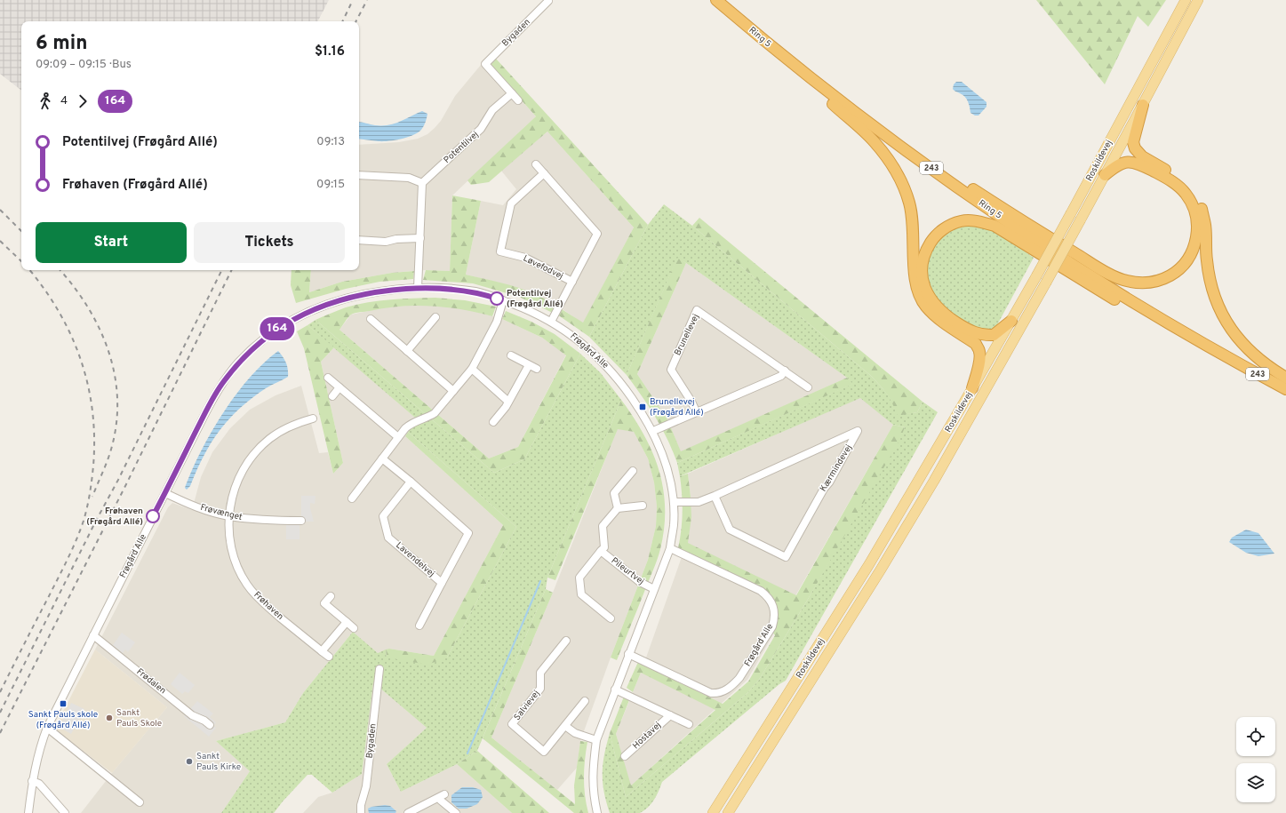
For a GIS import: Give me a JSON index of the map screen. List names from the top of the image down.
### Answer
{
  "streets": {
    "highway": ["Ring 5", "243"],
    "main road": ["Roskildevej"],
    "street": [
      "Bygaden",
      "Potentilvej",
      "Løvefodvej",
      "Brunellevej",
      "Frøgård Alle",
      "Kærmindevej",
      "Frøvænget",
      "Lavendelvej",
      "Pileurtvej",
      "Frøhaven",
      "Frødalen",
      "Salvievej",
      "Hostavej"
    ]
  },
  "crossings": [
    ["Bygaden", "Potentilvej"],
    ["Løvefodvej", "Frøgård Alle"],
    ["Frøgård Alle", "Kærmindevej"],
    ["Frøgård Alle", "Frøvænget"],
    ["Frøgård Alle", "Pileurtvej"],
    ["Frøgård Alle", "Frødalen"],
    ["Frøgård Alle", "Hostavej"],
    ["Frøvænget", "Frøhaven"]
  ],
  "places": {
    "other": [
      "Potentilvej (Frøgård Allé)",
      "Frøhaven (Frøgård Allé)",
      "Sankt Pauls Skole",
      "Sankt Pauls Kirke"
    ],
    "transit": ["Brunellevej (Frøgård Allé)", "Sankt Pauls skole (Frøgård Allé)"]
  },
  "lines": ["bus line 164"],
  "page": {
    "on_map": "164",
    "heading": ["6 min", "09:09 – 09:15 · Bus", "$1.16"],
    "legs": ["4", "164"],
    "list": [
      {
        "name": "Potentilvej (Frøgård Allé)",
        "value": "09:13"
      },
      {
        "name": "Frøhaven (Frøgård Allé)",
        "value": "09:15"
      }
    ],
    "buttons": ["Start", "Tickets"]
  }
}
